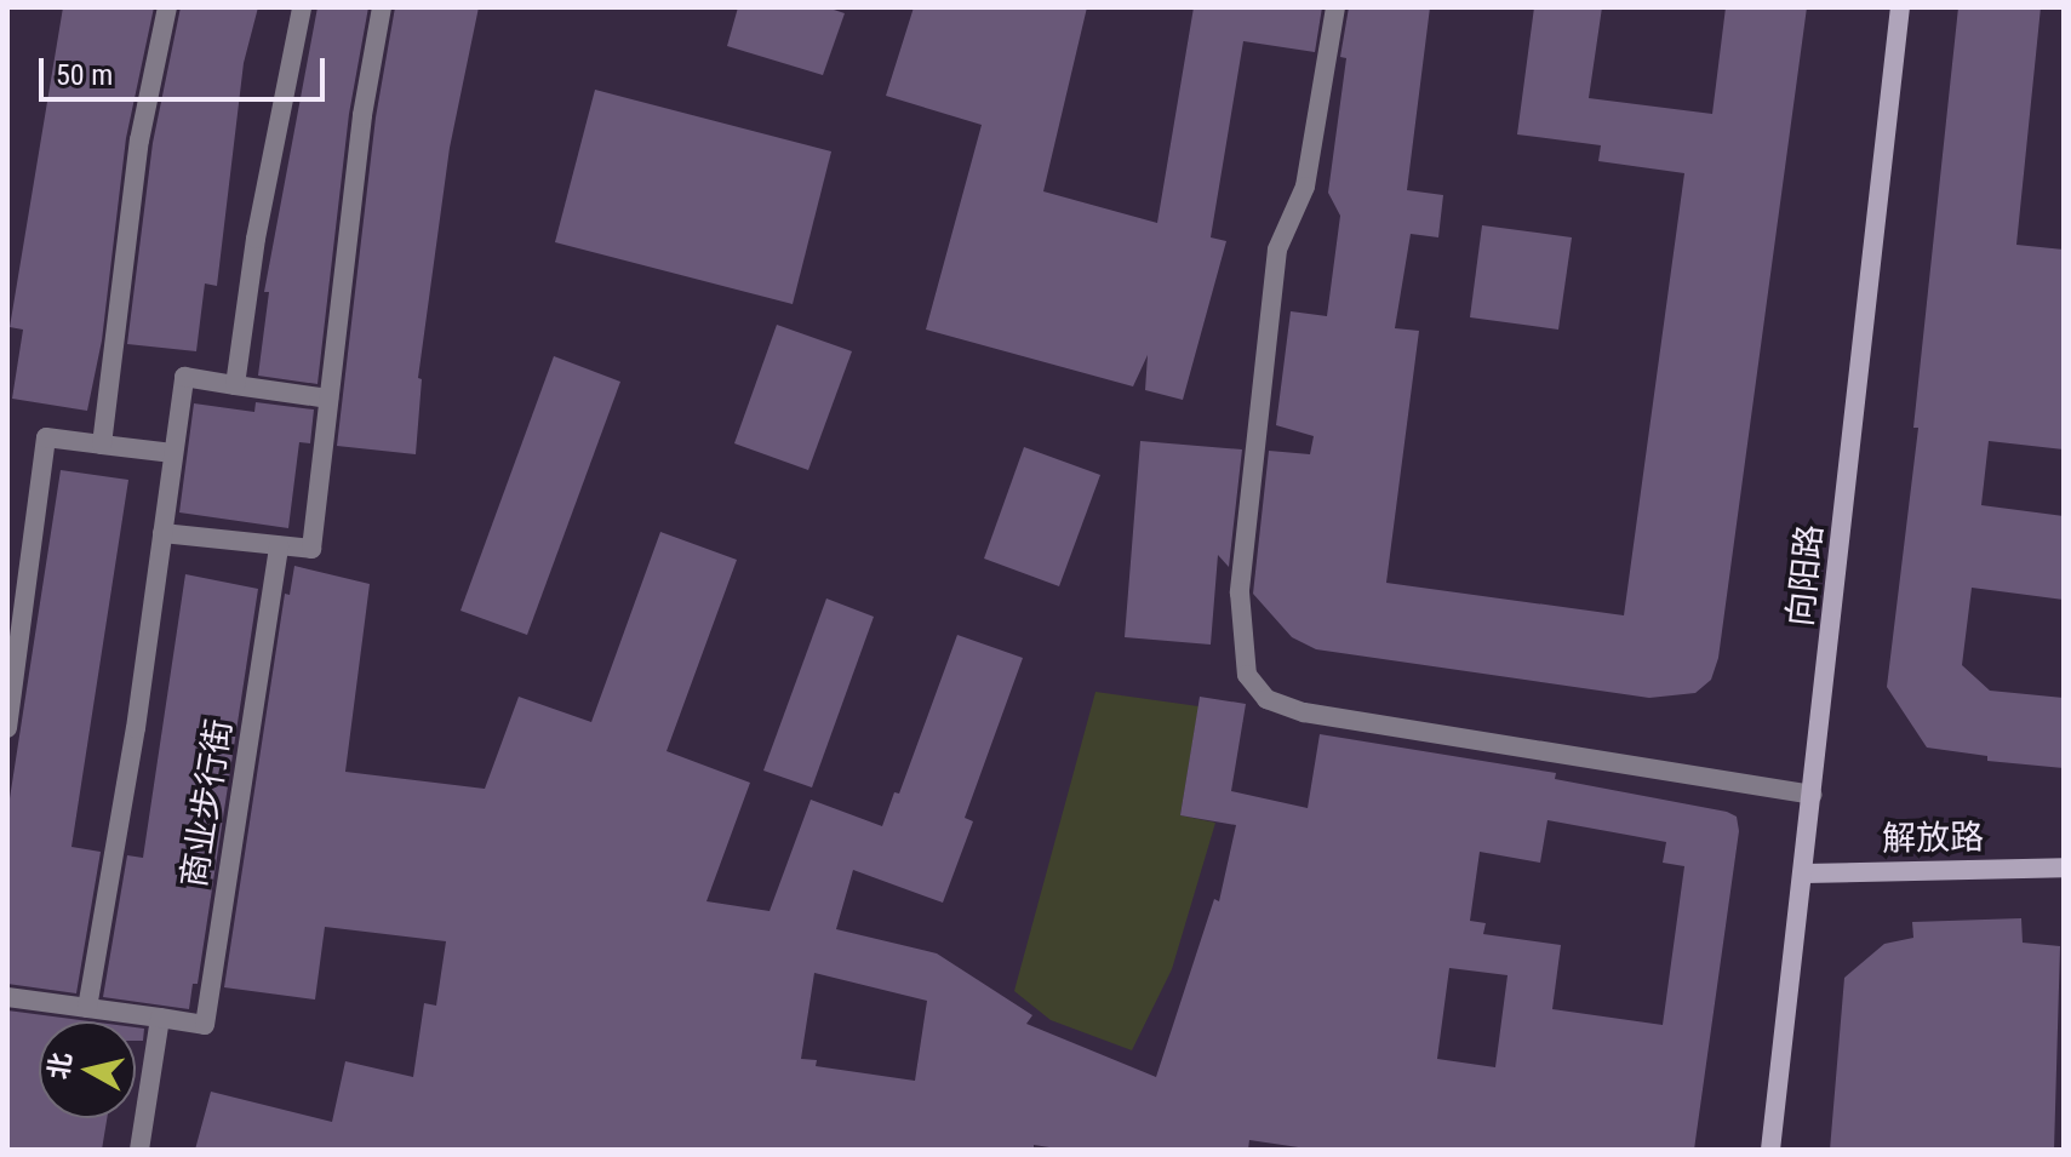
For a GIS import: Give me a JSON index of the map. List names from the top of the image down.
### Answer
{
  "streets": {
    "main road": ["向阳路", "解放路"],
    "street": ["商业步行街"]
  },
  "crossings": [
    ["向阳路", "解放路"]
  ],
  "scale_bar": "50 m",
  "north": "left"
}
